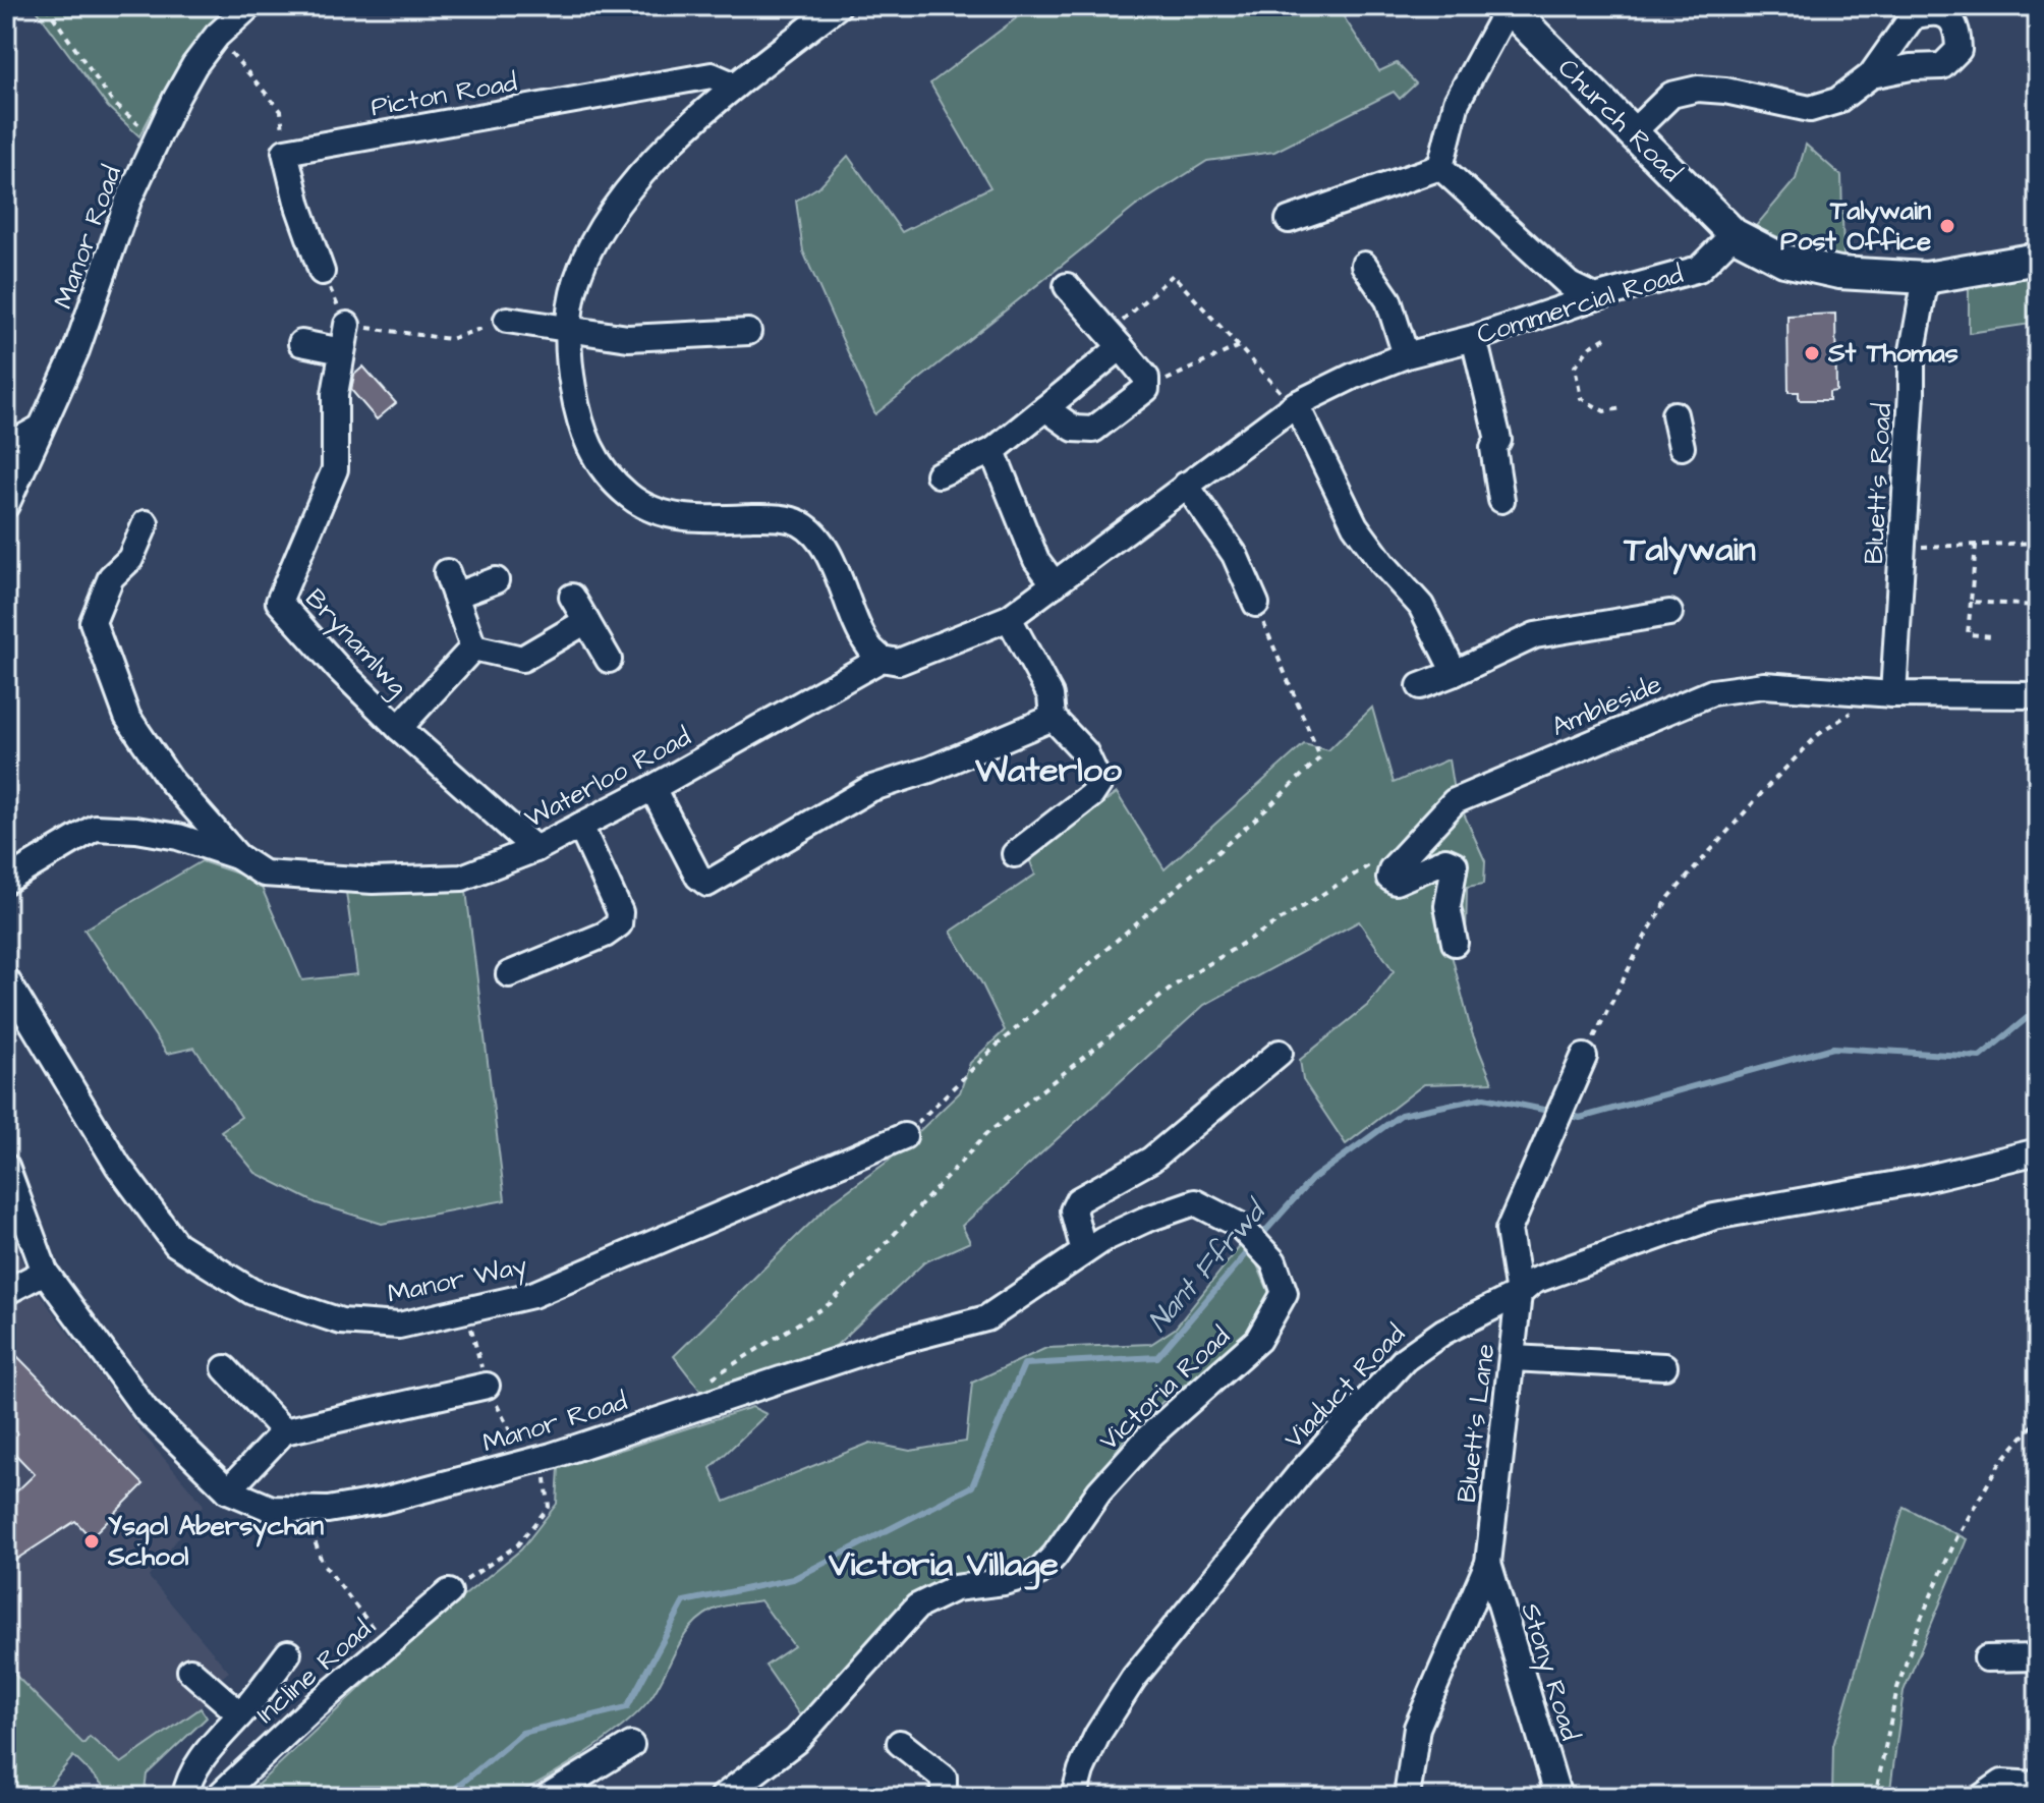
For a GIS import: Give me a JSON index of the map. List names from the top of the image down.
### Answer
{
  "streets": {
    "main road": ["Church Road"],
    "street": [
      "Picton Road",
      "Manor Road",
      "Commercial Road",
      "Bluett's Road",
      "Brynamlwg",
      "Ambleside",
      "Waterloo Road",
      "Manor Way",
      "Viaduct Road",
      "Victoria Road",
      "Bluett's Lane",
      "Incline Road",
      "Stony Road"
    ]
  },
  "crossings": [
    ["Church Road", "Commercial Road"],
    ["Manor Road", "Victoria Road"],
    ["Commercial Road", "Waterloo Road"],
    ["Bluett's Road", "Ambleside"],
    ["Brynamlwg", "Waterloo Road"],
    ["Viaduct Road", "Bluett's Lane"],
    ["Bluett's Lane", "Stony Road"]
  ],
  "districts": ["Talywain", "Waterloo", "Victoria Village"],
  "water": ["Nant Ffrwd"],
  "places": ["Talywain Post Office", "St Thomas", "Ysgol Abersychan School"]
}
